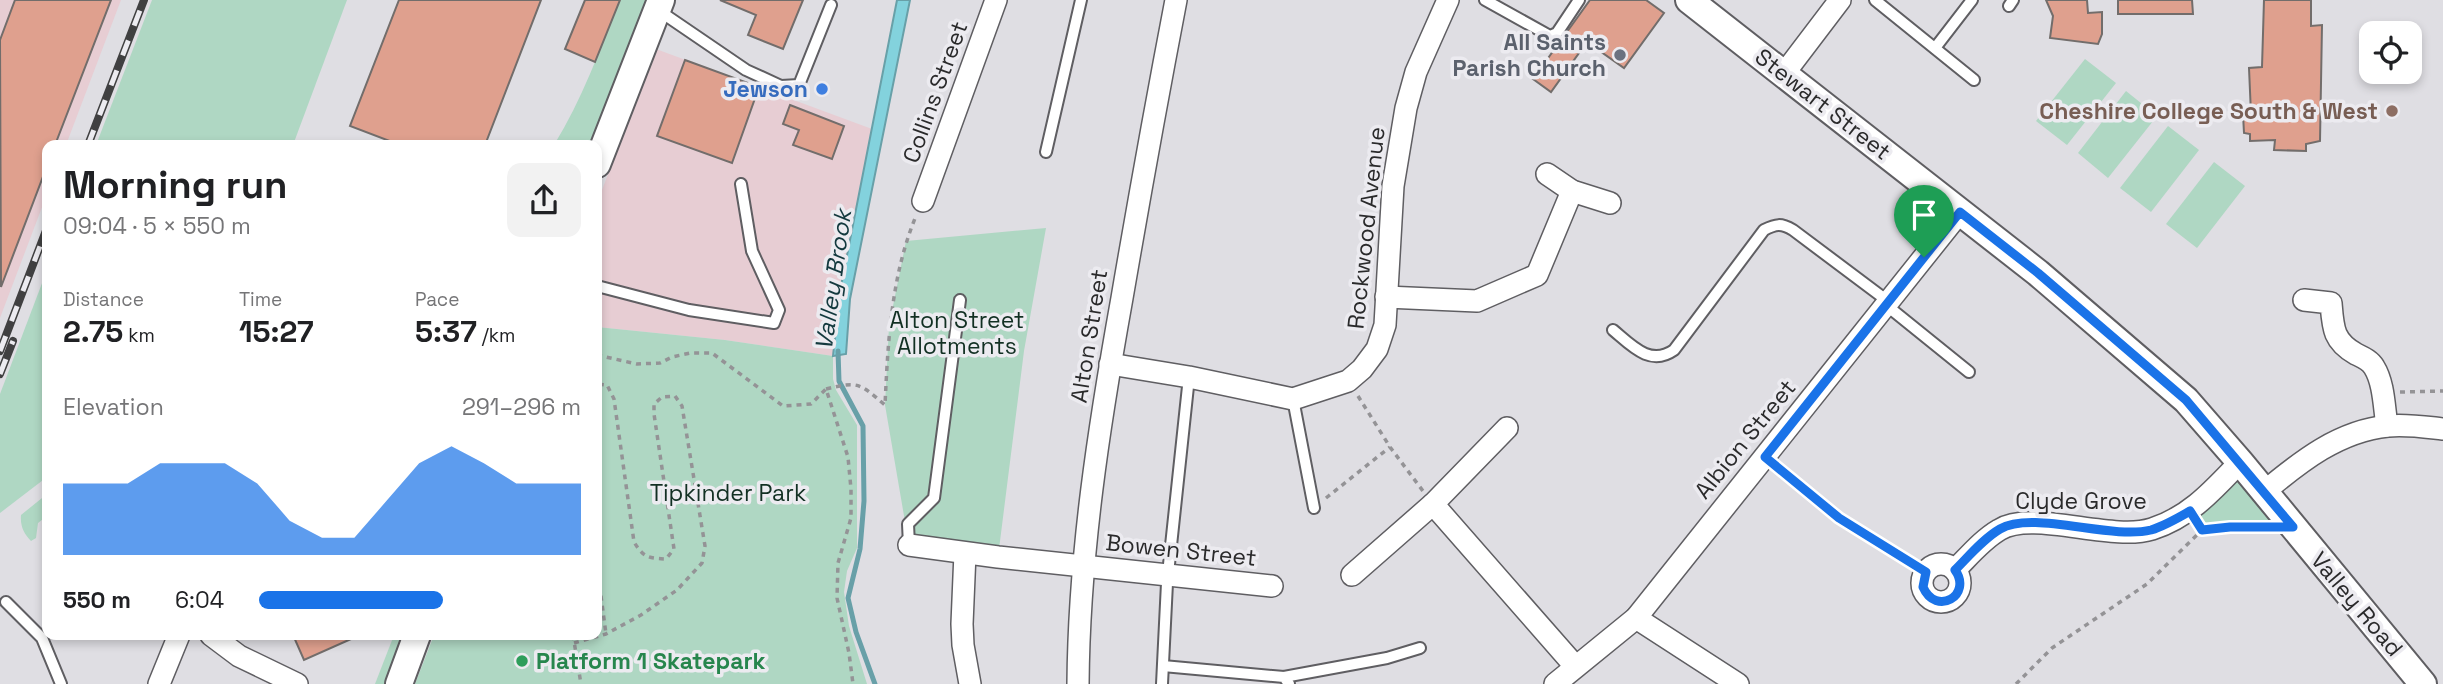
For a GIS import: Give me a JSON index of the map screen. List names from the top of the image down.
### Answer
{
  "streets": {
    "street": [
      "Collins Street",
      "Stewart Street",
      "Rockwood Avenue",
      "Alton Street",
      "Albion Street",
      "Clyde Grove",
      "Bowen Street",
      "Valley Road"
    ]
  },
  "crossings": [
    ["Stewart Street", "Albion Street"],
    ["Stewart Street", "Clyde Grove"],
    ["Stewart Street", "Valley Road"],
    ["Alton Street", "Bowen Street"]
  ],
  "water": ["Valley Brook"],
  "parks": ["Alton Street Allotments", "Tipkinder Park"],
  "places": [
    "All Saints Parish Church",
    "Jewson",
    "Cheshire College South & West",
    "Platform 1 Skatepark"
  ],
  "page": {
    "heading": ["Morning run", "09:04 · 5 × 550 m"],
    "stats": [
      ["Distance", "2.75 km"],
      ["Time", "15:27"],
      ["Pace", "5:37 /km"]
    ],
    "chart": ["Elevation", "291–296 m"],
    "list": [
      {
        "name": "550 m",
        "note": "6:04"
      }
    ]
  }
}
